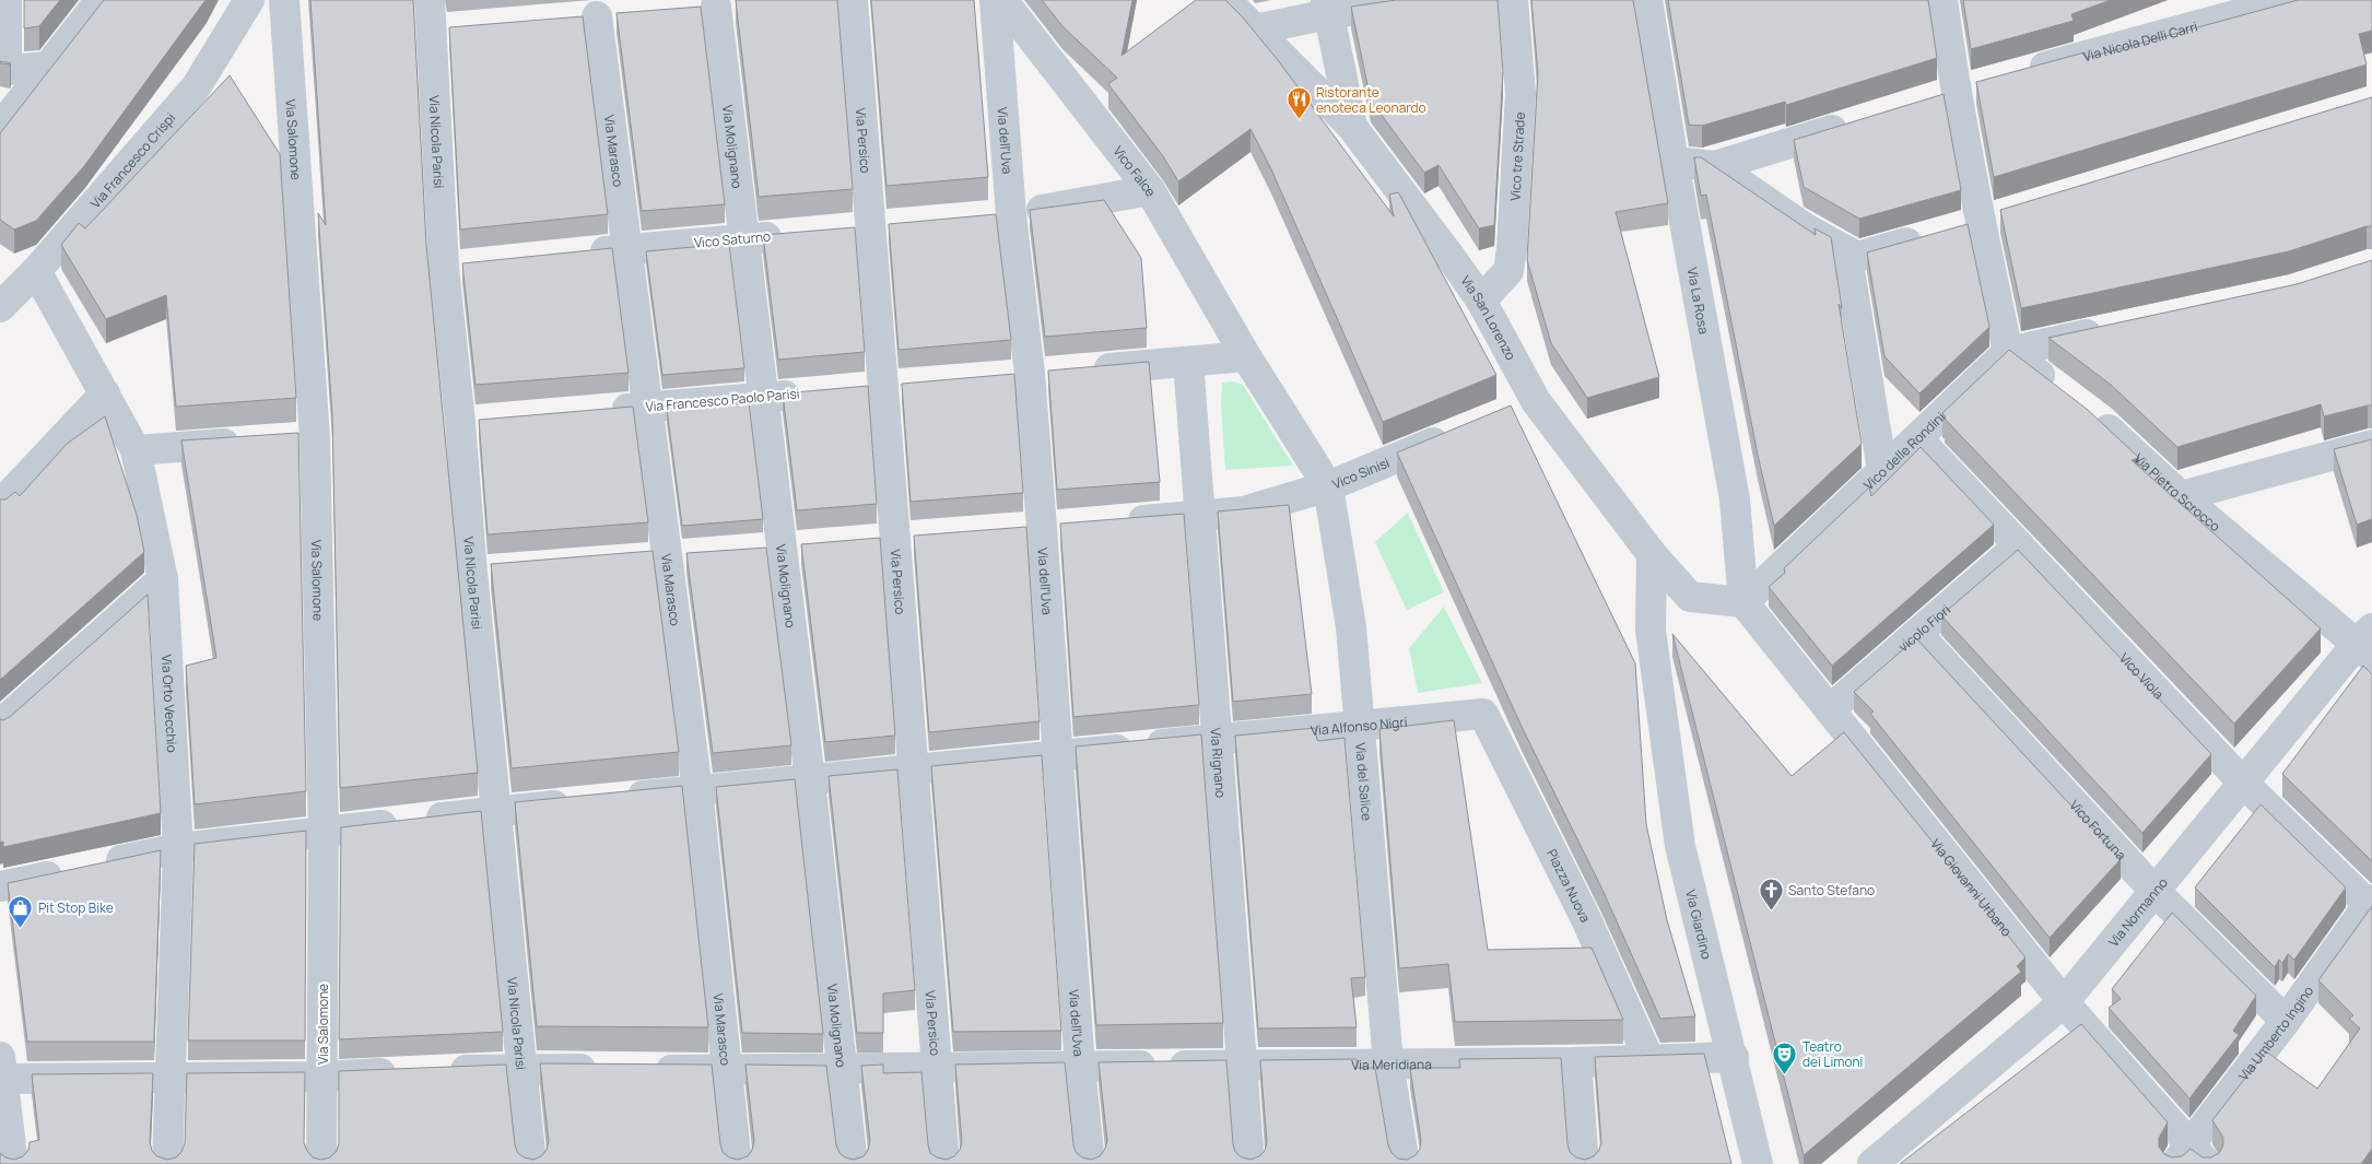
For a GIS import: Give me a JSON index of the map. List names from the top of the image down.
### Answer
{
  "streets": {
    "street": [
      "Via Nicola Delli Carri",
      "Via Salomone",
      "Via Nicola Parisi",
      "Via Persico",
      "Via dell'Uva",
      "Via Molignano",
      "Via Marasco",
      "Vico tre Strade",
      "Via Francesco Crispi",
      "Vico Falce",
      "Vico Saturno",
      "Via La Rosa",
      "Via San Lorenzo",
      "Via Francesco Paolo Parisi",
      "Vico delle Rondini",
      "Vico Sinisi",
      "Via Pietro Scrocco",
      "vicolo Fiori",
      "Vico Viola",
      "Via Orto Vecchio",
      "Via Alfonso Nigri",
      "Via Rignano",
      "Via del Salice",
      "Vico Fortuna",
      "Piazza Nuova",
      "Via Giovanni Urbano",
      "Via Normanno",
      "Via Giardino",
      "Via Umberto Ingino",
      "Via Meridiana"
    ]
  },
  "crossings": [
    ["Via Persico", "Via Alfonso Nigri"],
    ["Via Persico", "Via Meridiana"],
    ["Via dell'Uva", "Via Alfonso Nigri"],
    ["Via dell'Uva", "Via Meridiana"],
    ["Via Molignano", "Vico Saturno"],
    ["Via Molignano", "Via Francesco Paolo Parisi"],
    ["Via Molignano", "Via Alfonso Nigri"],
    ["Via Molignano", "Via Meridiana"],
    ["Via Marasco", "Vico Saturno"],
    ["Via Marasco", "Via Francesco Paolo Parisi"],
    ["Via Marasco", "Via Alfonso Nigri"],
    ["Via Marasco", "Via Meridiana"],
    ["Vico tre Strade", "Via San Lorenzo"],
    ["Via Francesco Crispi", "Via Orto Vecchio"],
    ["Vico Falce", "Via del Salice"],
    ["Via La Rosa", "Via San Lorenzo"],
    ["Via La Rosa", "Vico delle Rondini"],
    ["Via La Rosa", "Via Giovanni Urbano"],
    ["Via San Lorenzo", "Vico delle Rondini"],
    ["Via San Lorenzo", "Via Giovanni Urbano"],
    ["Via San Lorenzo", "Via Giardino"],
    ["Vico delle Rondini", "Vico Viola"],
    ["Vico delle Rondini", "Via Giovanni Urbano"],
    ["Vico Sinisi", "Via Rignano"],
    ["Vico Sinisi", "Via del Salice"],
    ["Via Pietro Scrocco", "Via Normanno"],
    ["vicolo Fiori", "Vico Viola"],
    ["vicolo Fiori", "Vico Fortuna"],
    ["vicolo Fiori", "Via Giovanni Urbano"],
    ["Vico Viola", "Via Normanno"],
    ["Vico Viola", "Via Umberto Ingino"],
    ["Via Alfonso Nigri", "Via Rignano"],
    ["Via Alfonso Nigri", "Via del Salice"],
    ["Via Alfonso Nigri", "Piazza Nuova"],
    ["Via Rignano", "Via Meridiana"],
    ["Via del Salice", "Via Meridiana"],
    ["Vico Fortuna", "Via Normanno"],
    ["Vico Fortuna", "Via Umberto Ingino"],
    ["Piazza Nuova", "Via Meridiana"],
    ["Via Giovanni Urbano", "Via Normanno"],
    ["Via Giovanni Urbano", "Via Umberto Ingino"],
    ["Via Giardino", "Via Meridiana"]
  ],
  "places": {
    "restaurant": ["Ristorante enoteca Leonardo"],
    "church": ["Santo Stefano"],
    "shop": ["Pit Stop Bike"],
    "theatre": ["Teatro dei Limoni"]
  }
}
